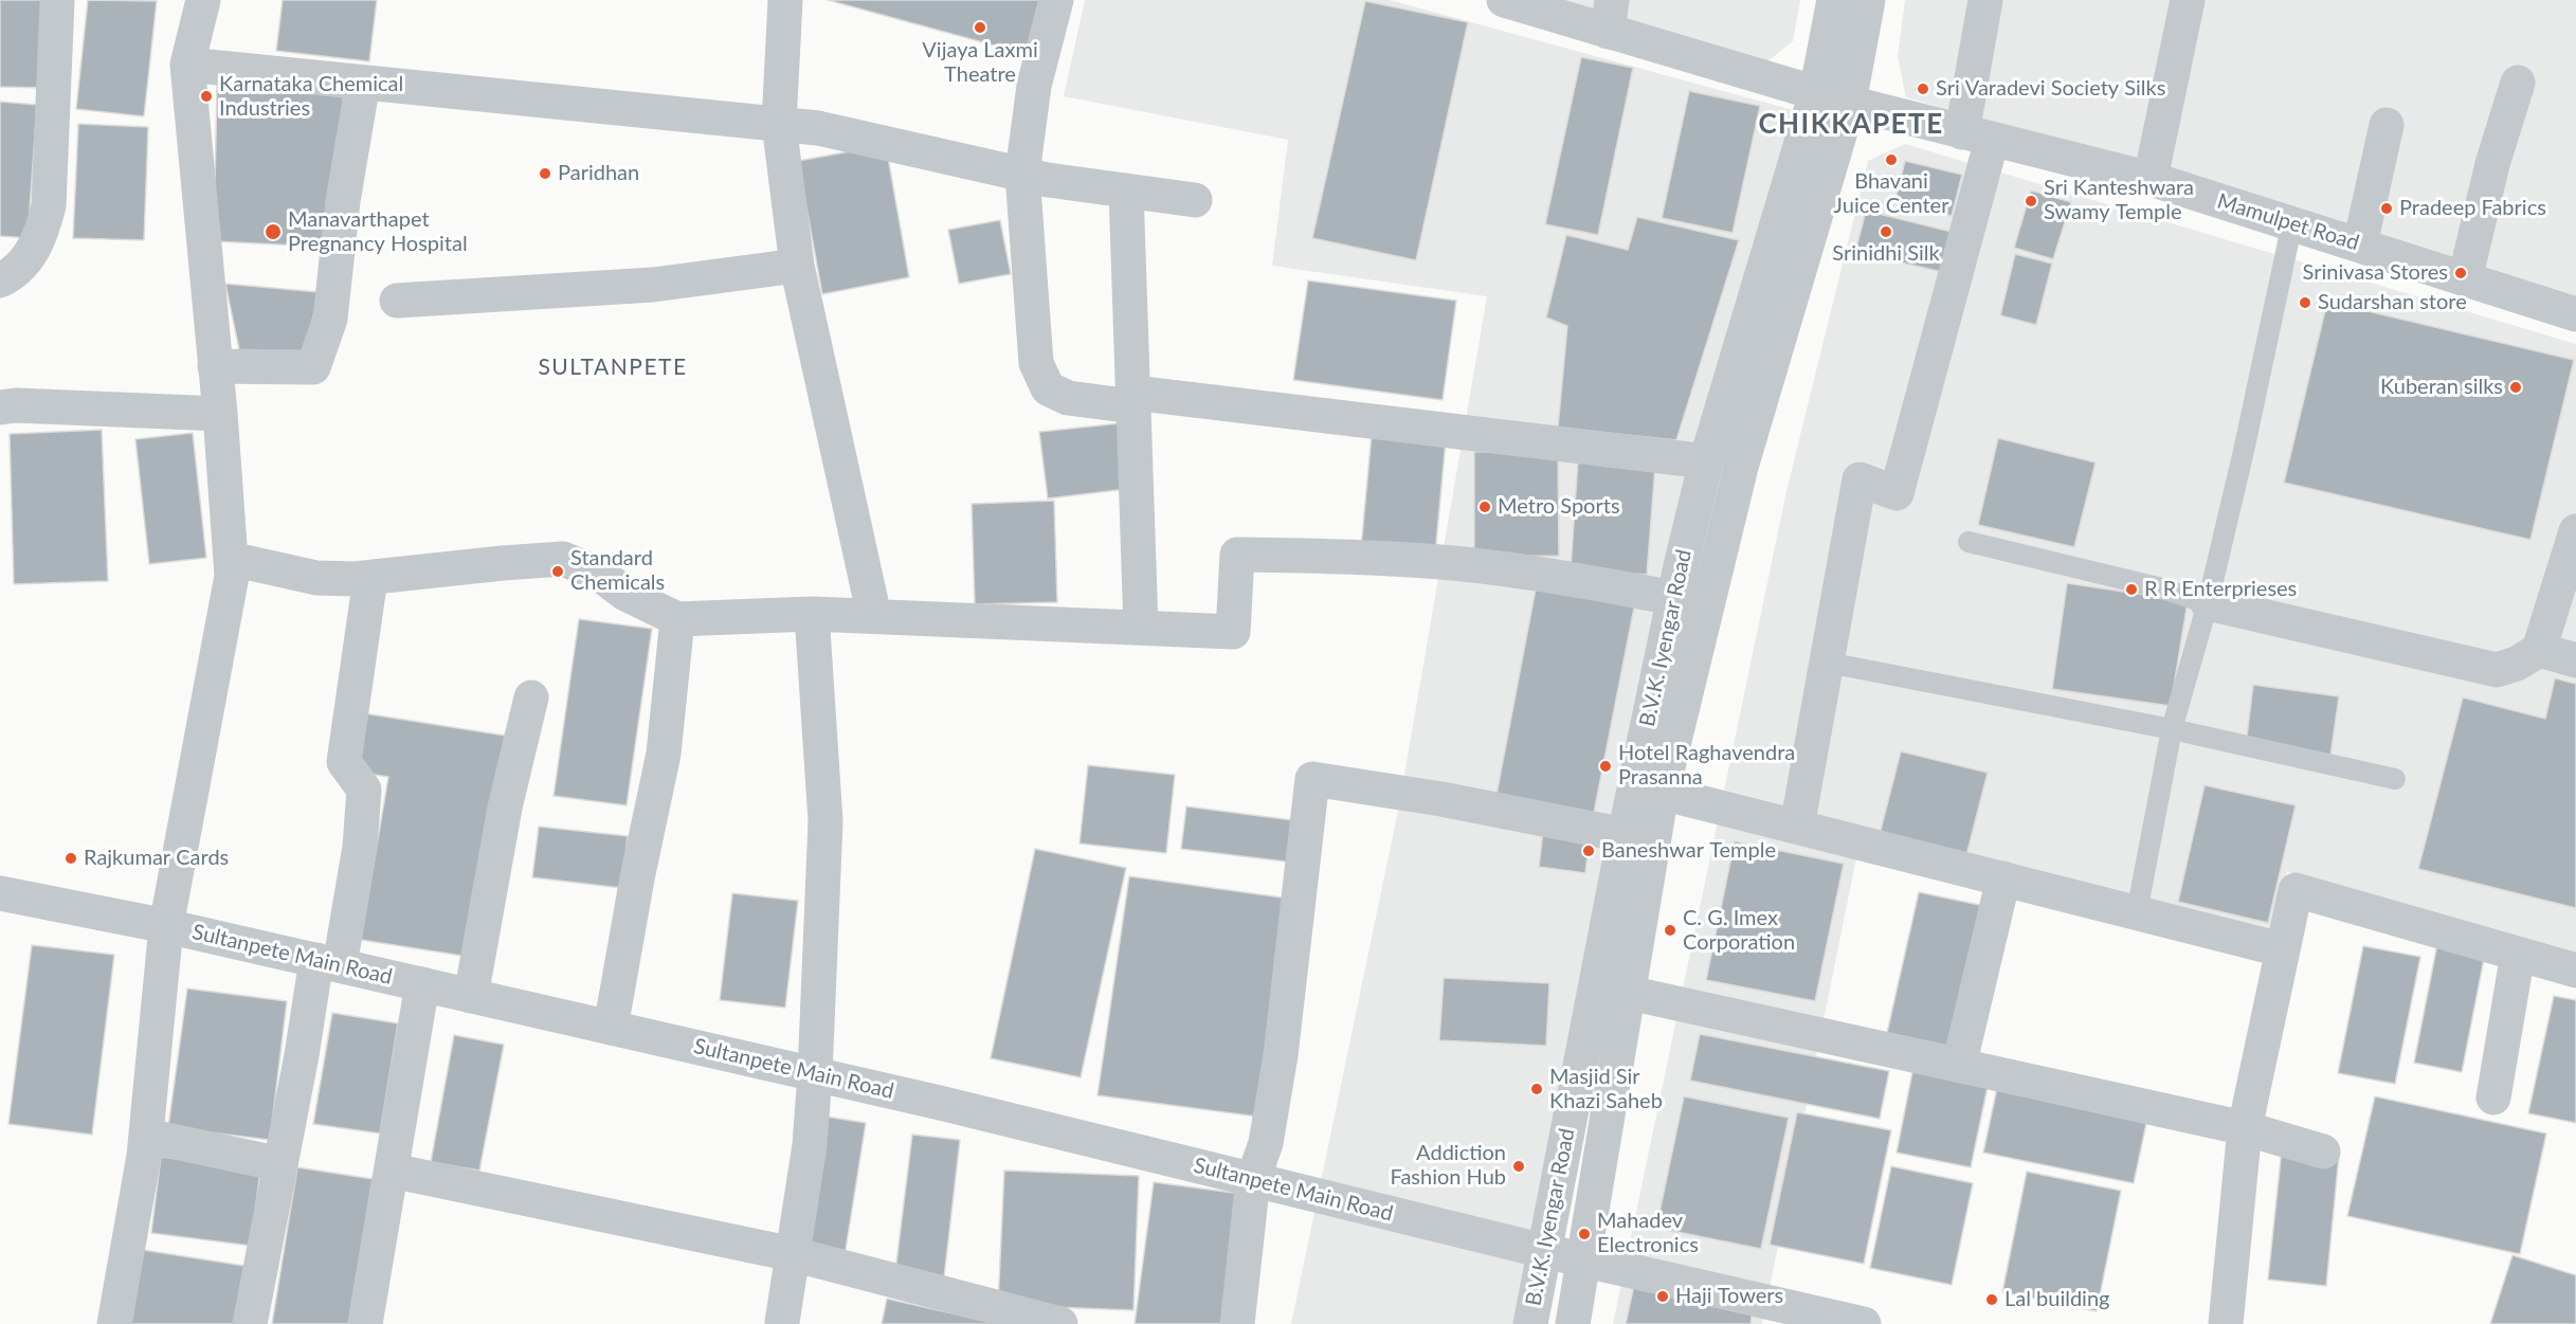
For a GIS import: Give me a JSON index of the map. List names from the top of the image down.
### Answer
{
  "streets": {
    "street": ["Mamulpet Road", "B.V.K. Iyengar Road", "Sultanpete Main Road"]
  },
  "crossings": [
    ["Mamulpet Road", "B.V.K. Iyengar Road"],
    ["B.V.K. Iyengar Road", "Sultanpete Main Road"]
  ],
  "districts": ["CHIKKAPETE", "SULTANPETE"],
  "places": [
    "Vijaya Laxmi Theatre",
    "Sri Varadevi Society Silks",
    "Karnataka Chemical Industries",
    "Bhavani Juice Center",
    "Paridhan",
    "Sri Kanteshwara Swamy Temple",
    "Pradeep Fabrics",
    "Manavarthapet Pregnancy Hospital",
    "Srinidhi Silk",
    "Srinivasa Stores",
    "Sudarshan store",
    "Kuberan silks",
    "Metro Sports",
    "Standard Chemicals",
    "R R Enterprieses",
    "Hotel Raghavendra Prasanna",
    "Baneshwar Temple",
    "Rajkumar Cards",
    "C. G. Imex Corporation",
    "Masjid Sir Khazi Saheb",
    "Addiction Fashion Hub",
    "Mahadev Electronics",
    "Haji Towers",
    "Lal building"
  ]
}
